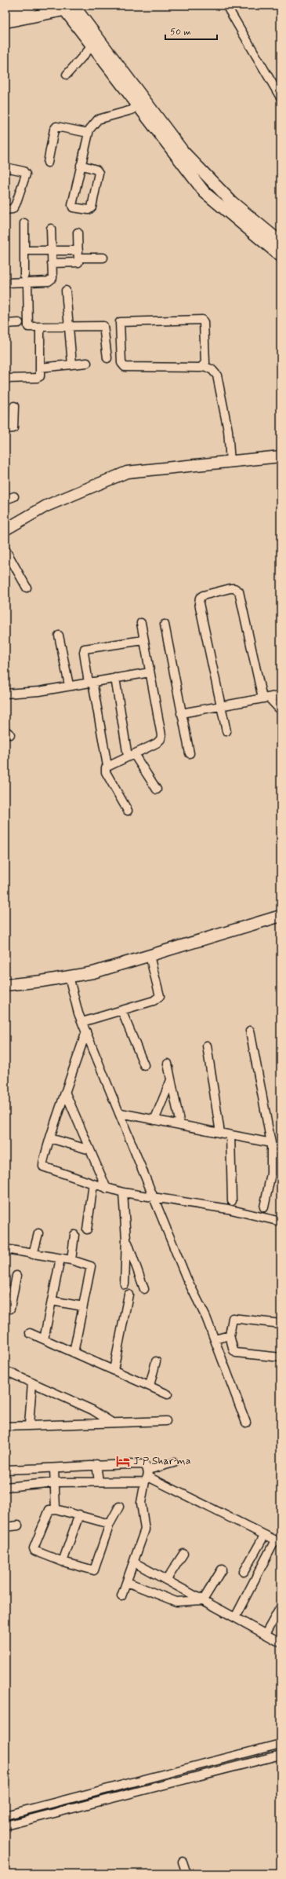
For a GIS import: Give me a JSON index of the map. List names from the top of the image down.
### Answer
{
  "places": {
    "hotel": ["J P Sharma"]
  },
  "scale_bar": "50 m"
}
